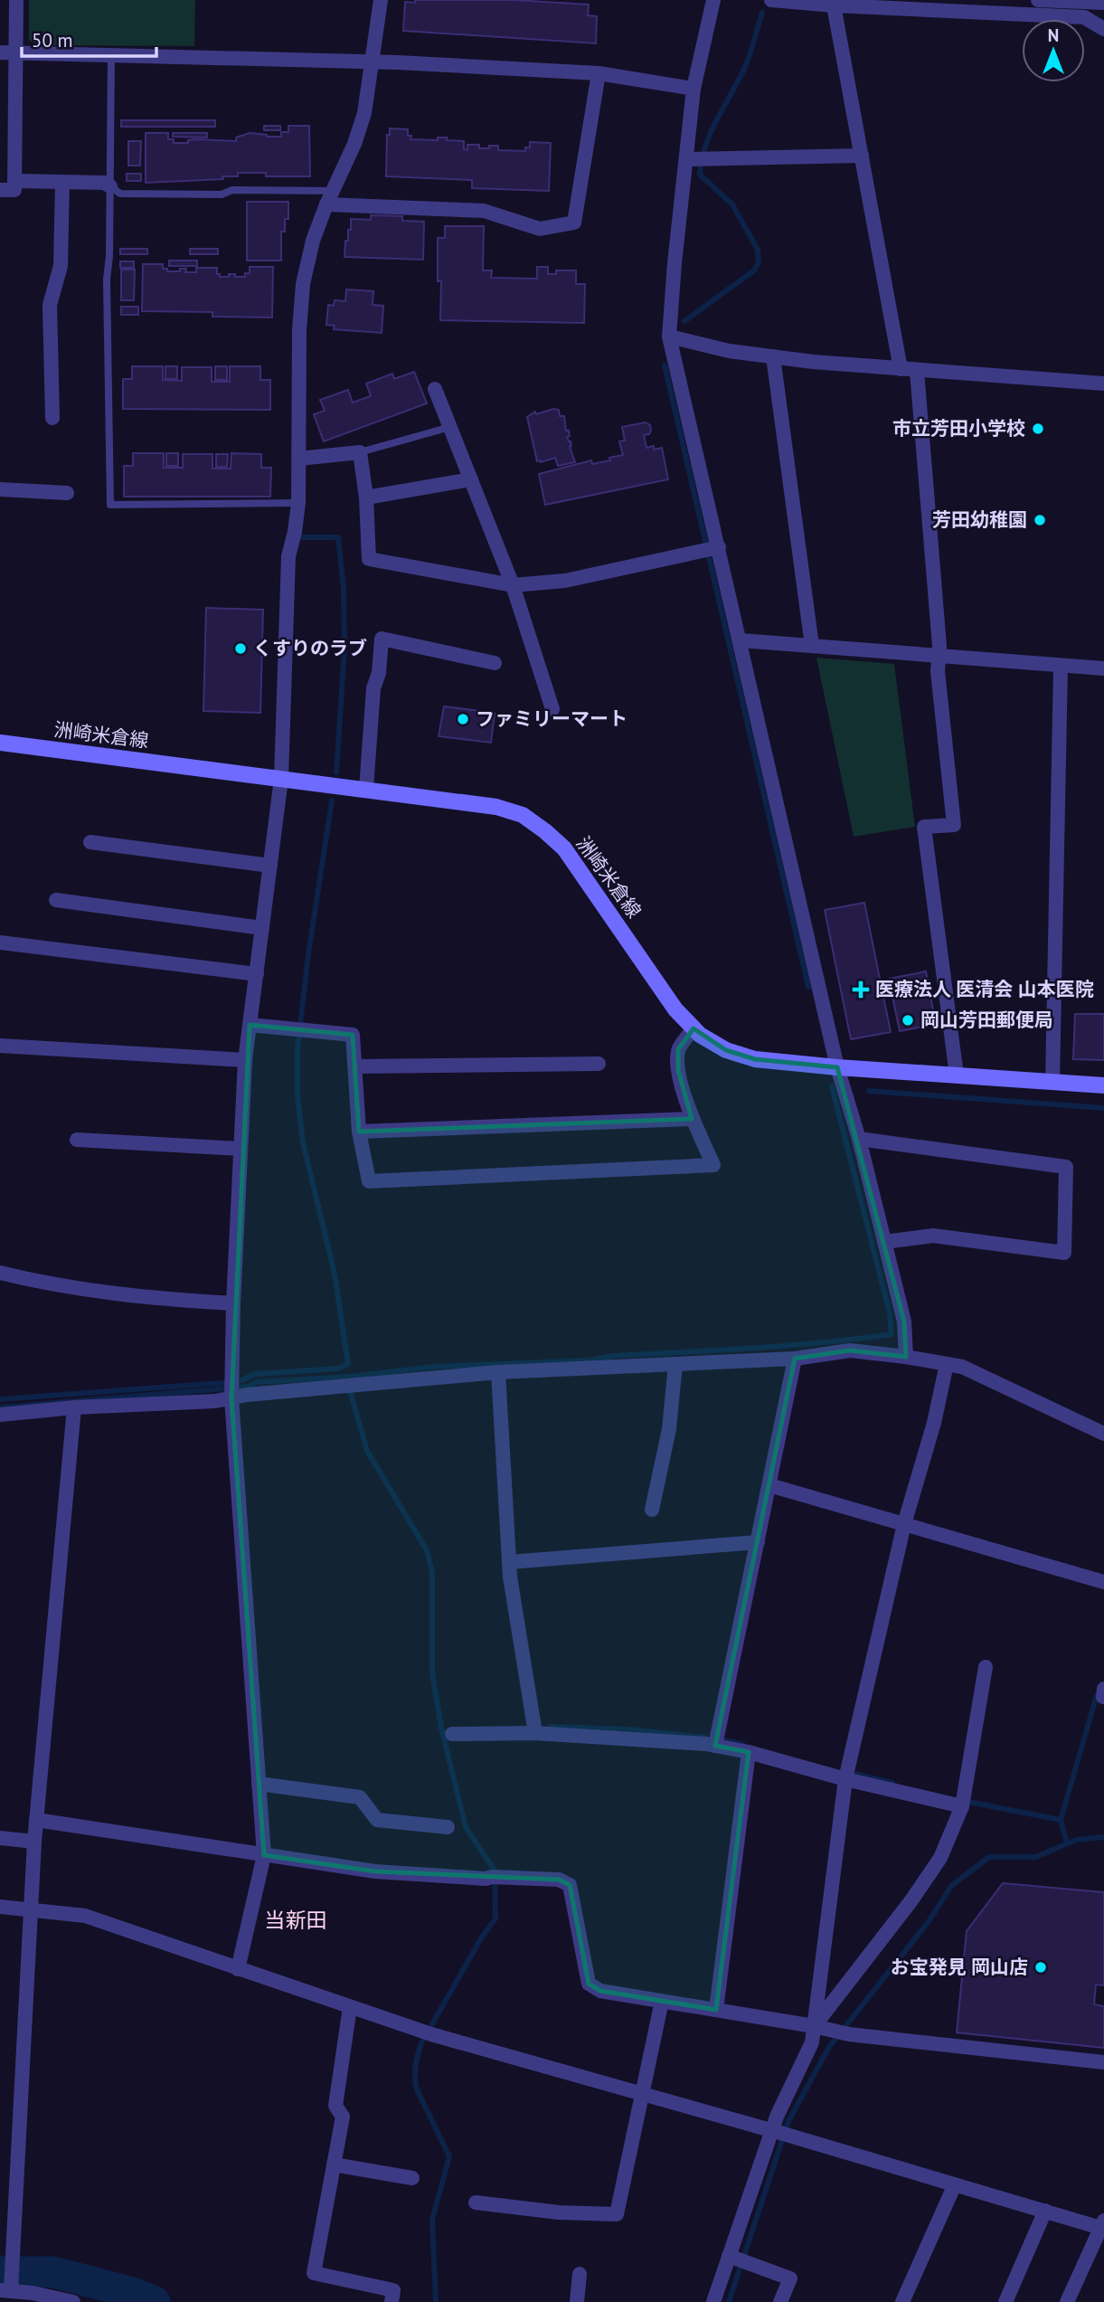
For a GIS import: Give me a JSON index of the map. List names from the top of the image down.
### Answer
{
  "streets": {
    "main road": ["洲崎米倉線"]
  },
  "districts": ["当新田"],
  "places": {
    "other": [
      "市立芳田小学校",
      "芳田幼稚園",
      "くすりのラブ",
      "ファミリーマート",
      "岡山芳田郵便局",
      "お宝発見 岡山店"
    ],
    "health": ["医療法人 医清会 山本医院"]
  },
  "scale_bar": "50 m",
  "north": "top"
}
